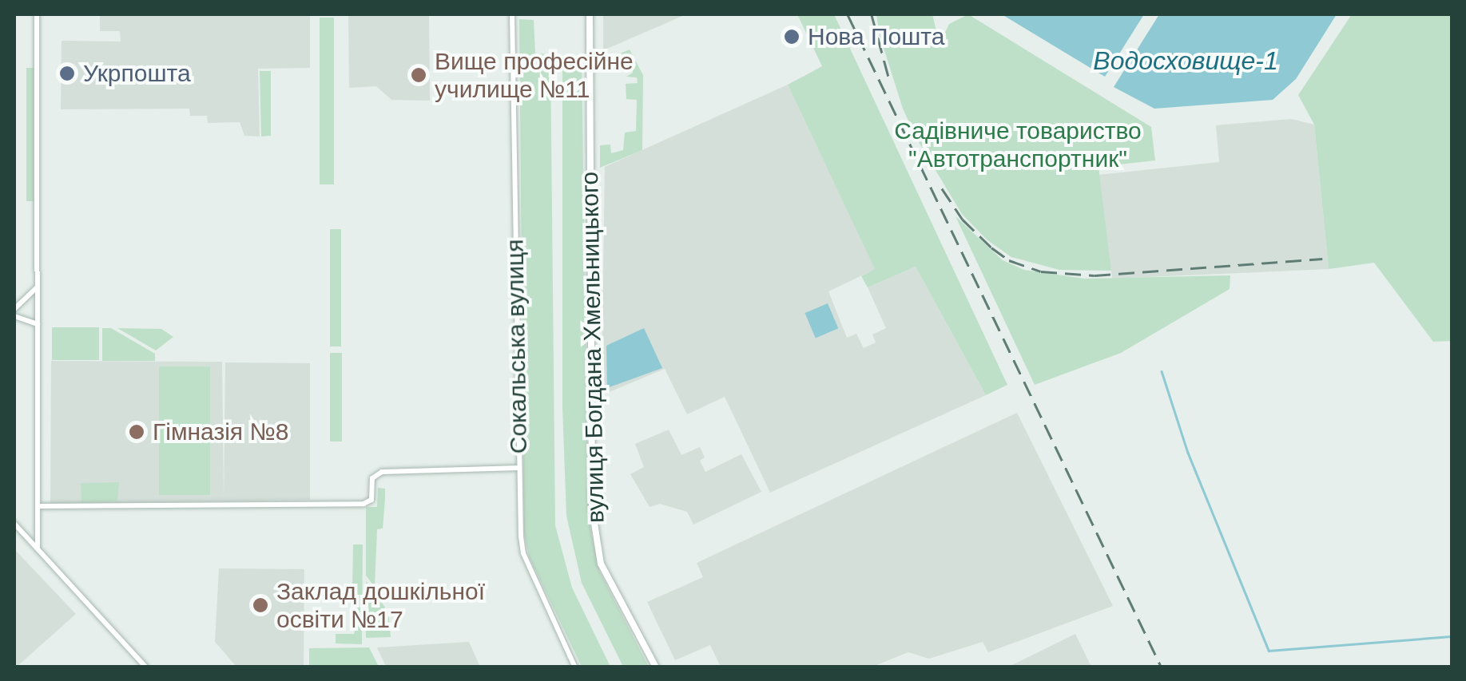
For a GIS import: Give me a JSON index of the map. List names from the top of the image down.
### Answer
{
  "streets": {
    "street": ["Сокальська вулиця", "вулиця Богдана Хмельницького"]
  },
  "water": ["Водосховище-1"],
  "parks": ["Садівниче товариство \"Автотранспортник\""],
  "places": [
    "Нова Пошта",
    "Укрпошта",
    "Вище професійне училище №11",
    "Гімназія №8",
    "Заклад дошкільної освіти №17"
  ]
}
